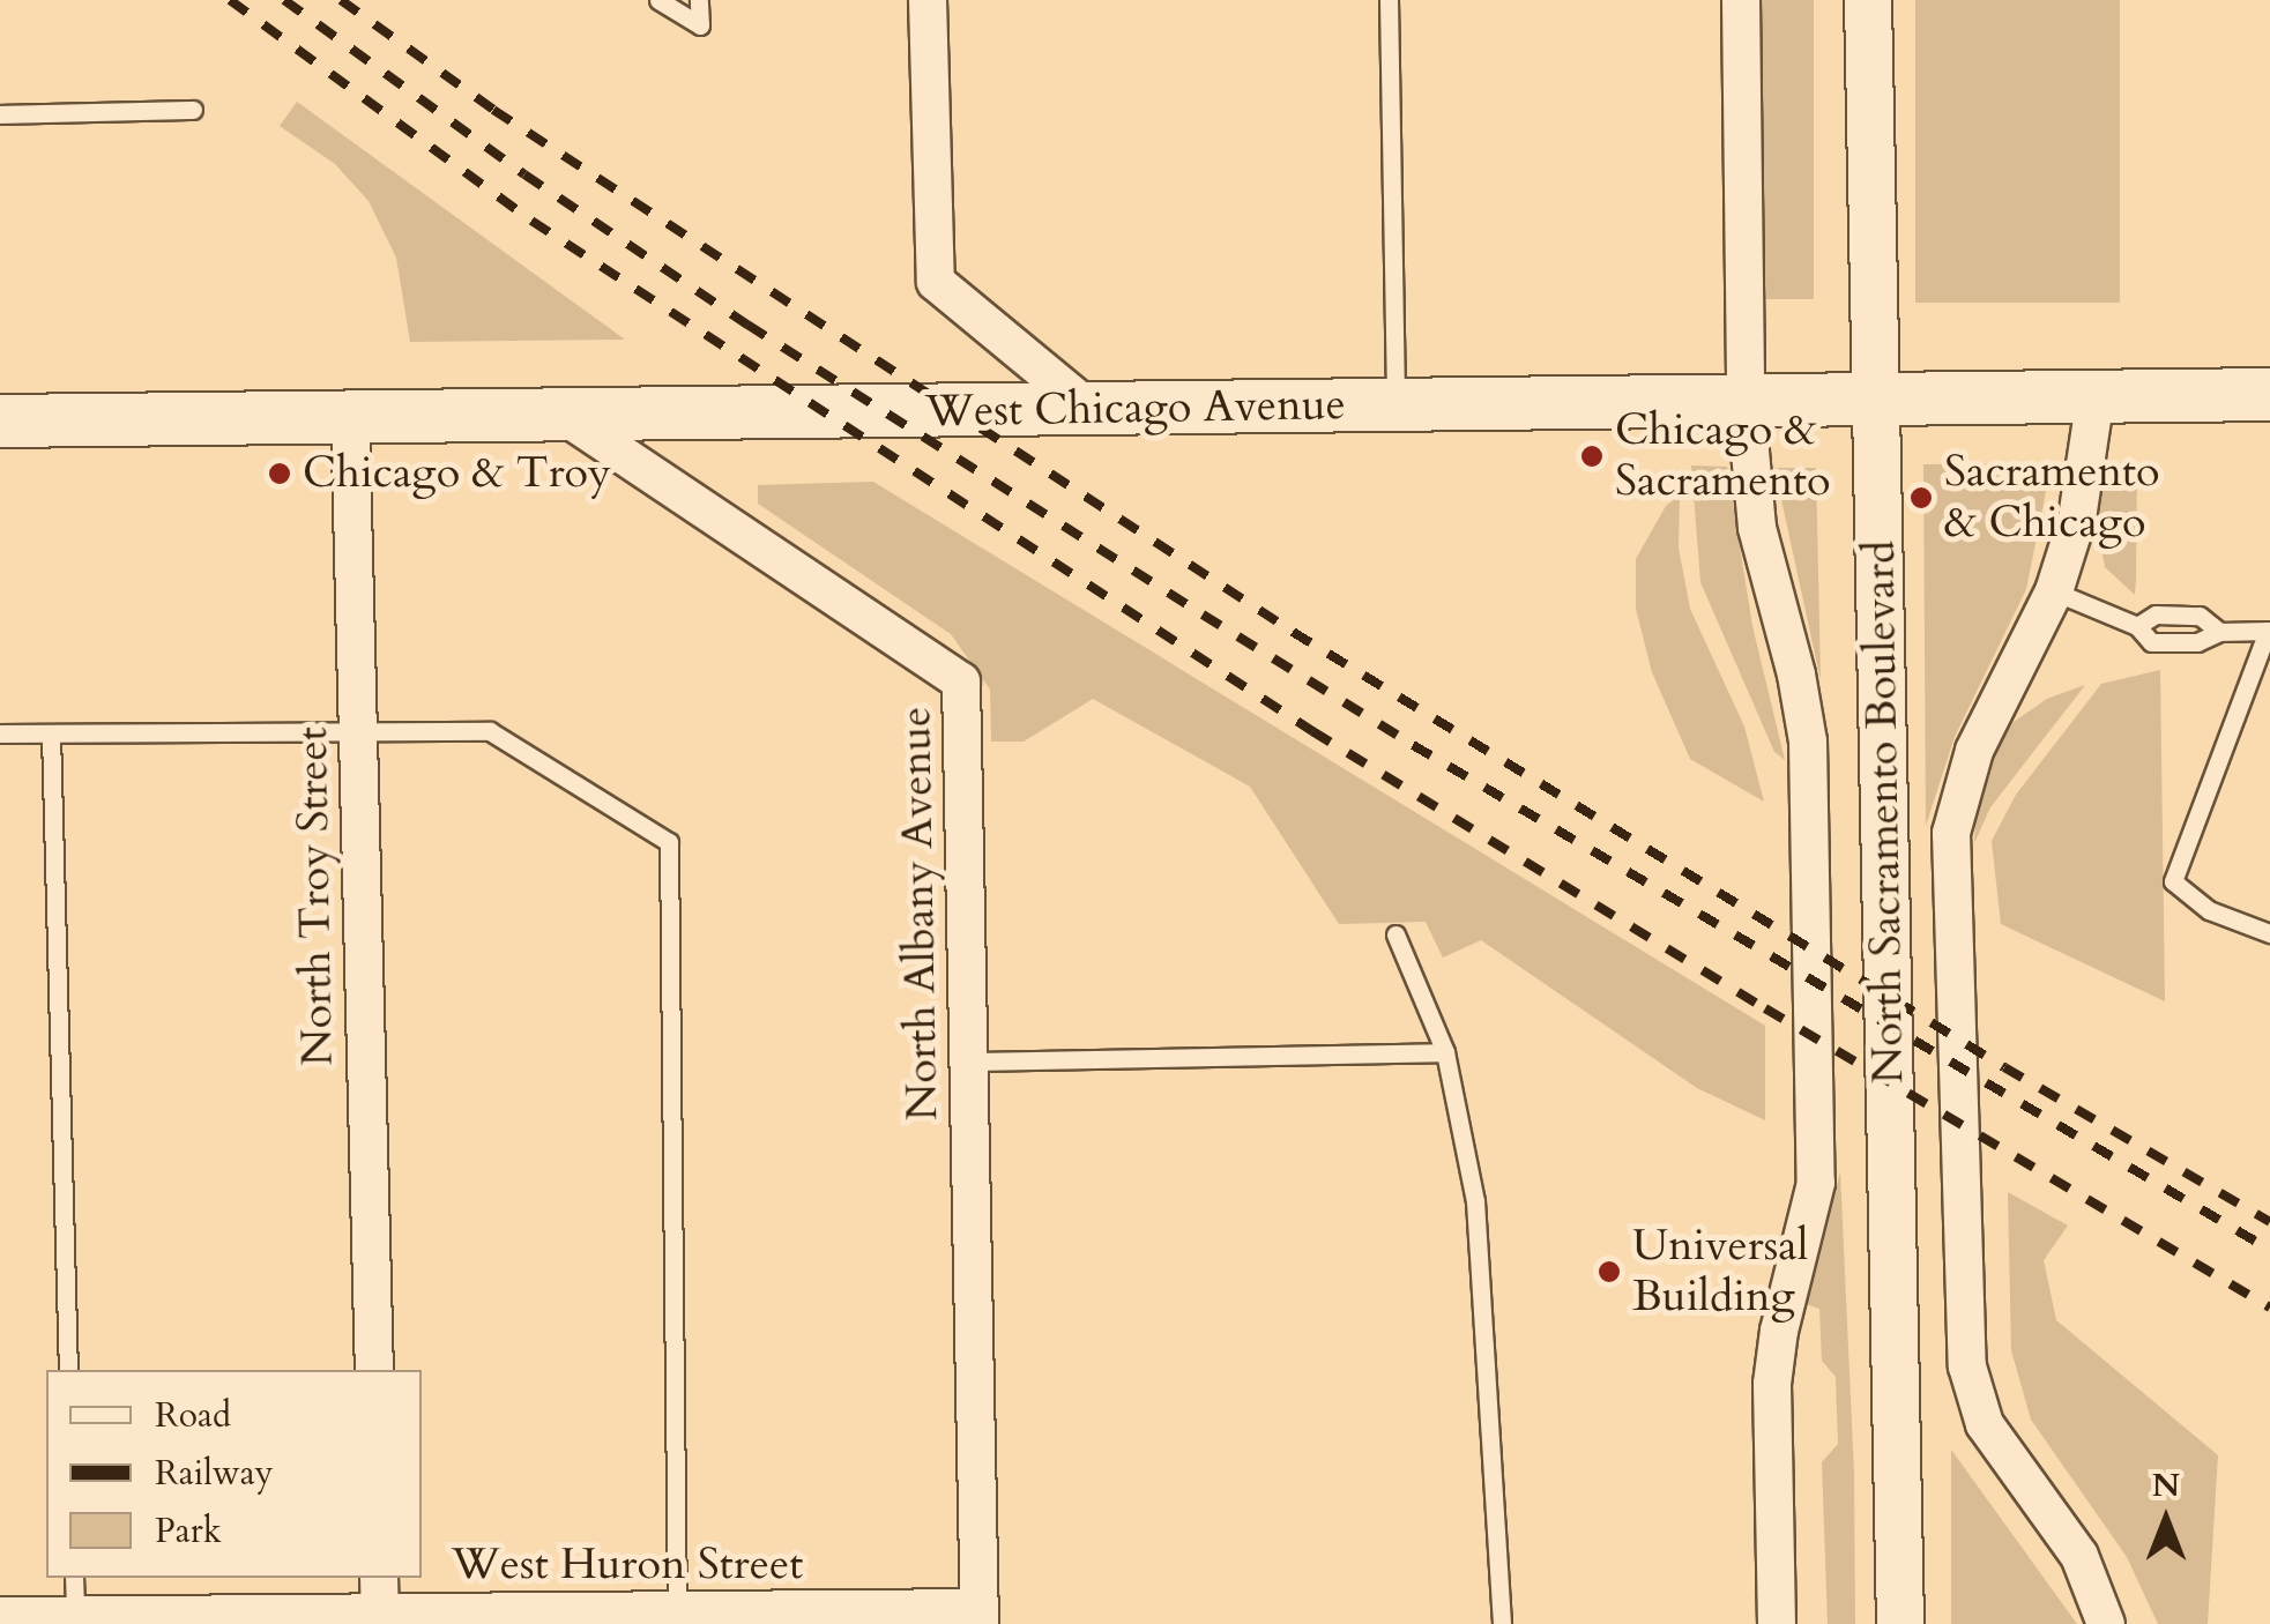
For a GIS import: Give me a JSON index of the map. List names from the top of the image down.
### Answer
{
  "streets": {
    "main road": ["West Chicago Avenue"],
    "street": [
      "North Sacramento Boulevard",
      "North Troy Street",
      "North Albany Avenue",
      "West Huron Street"
    ]
  },
  "crossings": [
    ["West Chicago Avenue", "North Sacramento Boulevard"],
    ["West Chicago Avenue", "North Troy Street"],
    ["West Chicago Avenue", "North Albany Avenue"],
    ["North Albany Avenue", "West Huron Street"]
  ],
  "places": [
    "Chicago & Sacramento",
    "Chicago & Troy",
    "Sacramento & Chicago",
    "Universal Building"
  ],
  "legend": ["Road", "Railway", "Park"],
  "north": "top"
}
